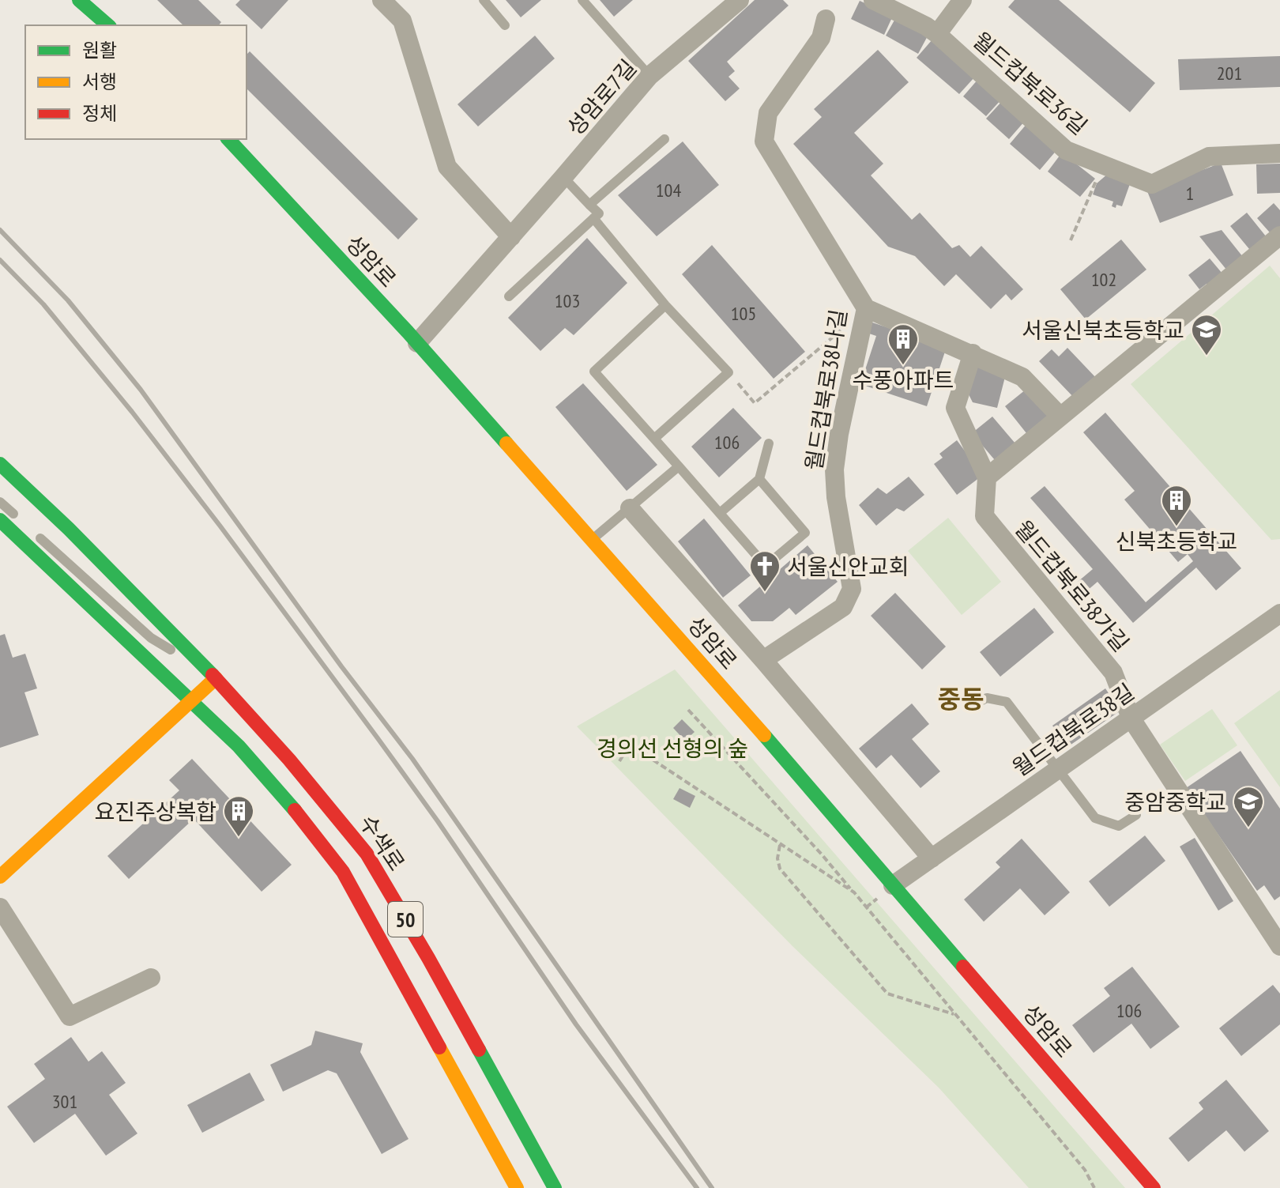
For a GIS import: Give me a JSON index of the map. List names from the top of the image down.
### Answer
{
  "streets": {
    "main road": ["성암로", "수색로", "50"],
    "street": [
      "월드컵북로36길",
      "성암로7길",
      "월드컵북로38나길",
      "월드컵북로38가길",
      "월드컵북로38길"
    ]
  },
  "crossings": [
    ["성암로7길", "성암로"],
    ["성암로", "월드컵북로38길"],
    ["월드컵북로38가길", "월드컵북로38길"]
  ],
  "districts": ["중동"],
  "parks": ["경의선 선형의 숲"],
  "places": {
    "school or university": ["서울신북초등학교", "중암중학교"],
    "building": ["수풍아파트", "신북초등학교", "요진주상복합"],
    "church": ["서울신안교회"]
  },
  "house_numbers": [
    "201",
    "104",
    "1",
    "102",
    "103",
    "105",
    "106",
    "106",
    "301"
  ],
  "legend": ["원활", "서행", "정체"]
}
